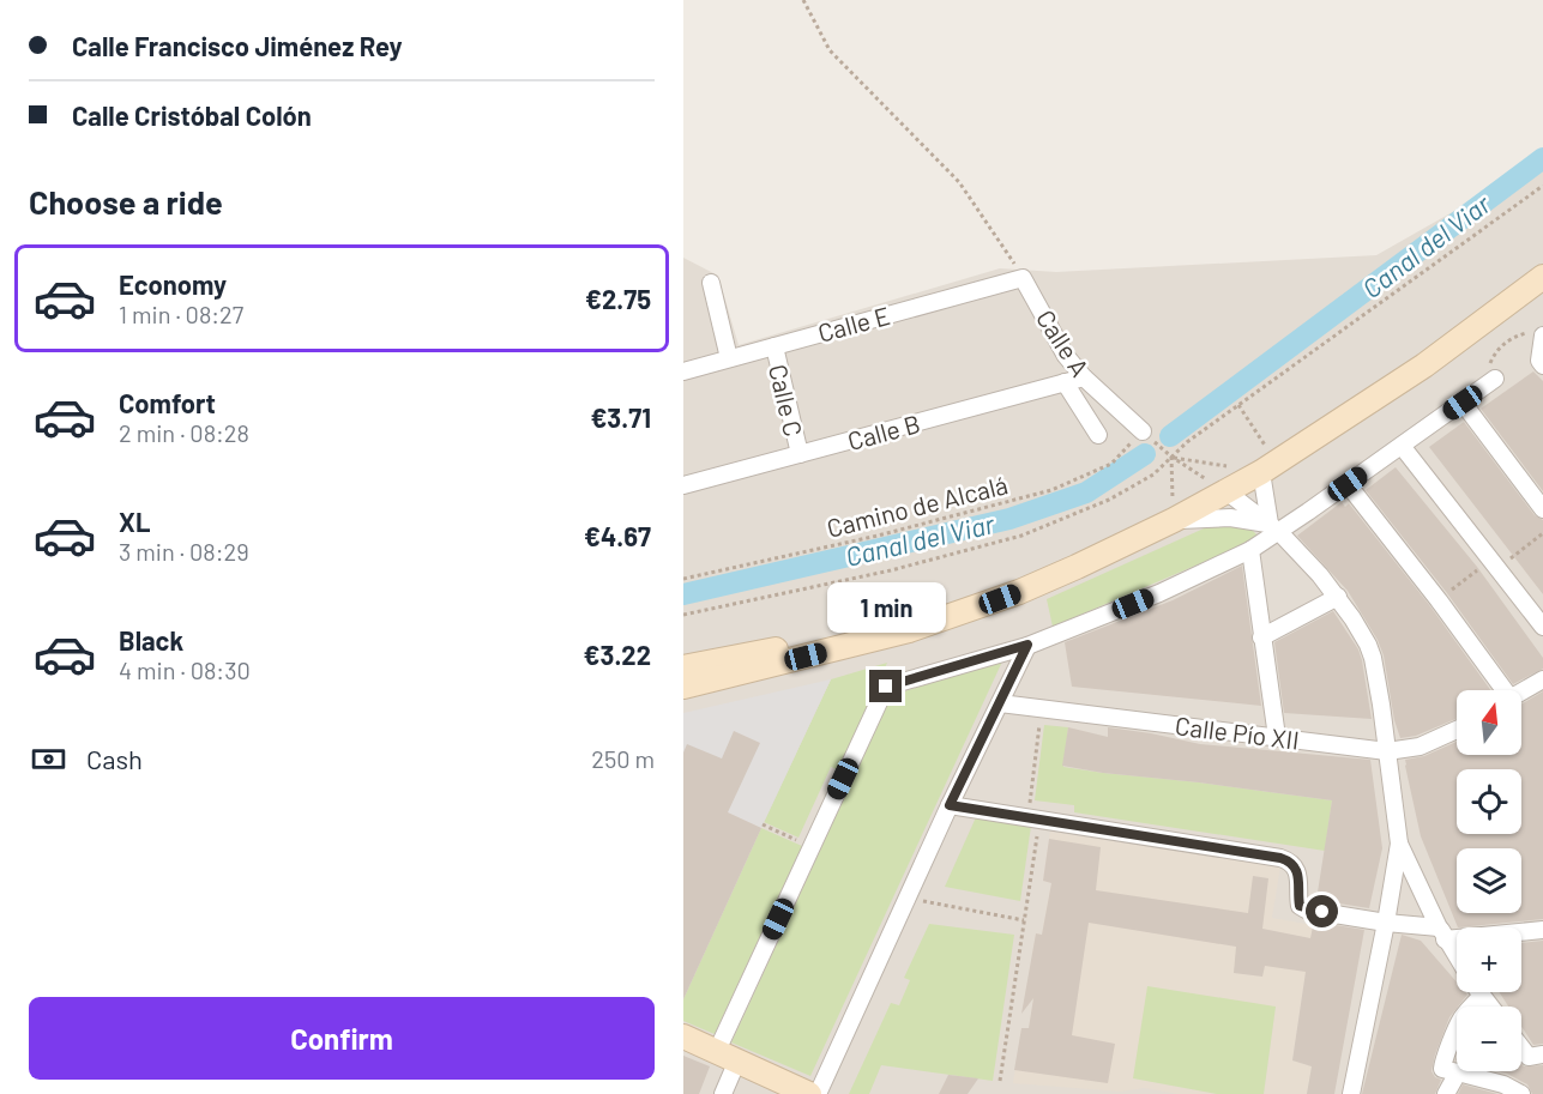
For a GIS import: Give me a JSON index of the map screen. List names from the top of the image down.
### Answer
{
  "streets": {
    "street": [
      "Calle E",
      "Calle A",
      "Calle C",
      "Calle B",
      "Calle Pío XII"
    ],
    "path": ["Camino de Alcalá"]
  },
  "crossings": [
    ["Calle E", "Calle A"],
    ["Calle E", "Calle C"],
    ["Calle A", "Calle B"],
    ["Calle A", "Camino de Alcalá"],
    ["Calle C", "Calle B"]
  ],
  "water": ["Canal del Viar"],
  "north": "top",
  "page": {
    "banner": ["Calle Francisco Jiménez Rey", "Calle Cristóbal Colón"],
    "heading": "Choose a ride",
    "list": [
      {
        "name": "Economy",
        "note": "1 min · 08:27",
        "value": "€2.75"
      },
      {
        "name": "Comfort",
        "note": "2 min · 08:28",
        "value": "€3.71"
      },
      {
        "name": "XL",
        "note": "3 min · 08:29",
        "value": "€4.67"
      },
      {
        "name": "Black",
        "note": "4 min · 08:30",
        "value": "€3.22"
      }
    ],
    "bubble": "1 min",
    "map_buttons": ["+", "−"],
    "pay": ["Cash", "250 m"],
    "buttons": "Confirm"
  }
}
